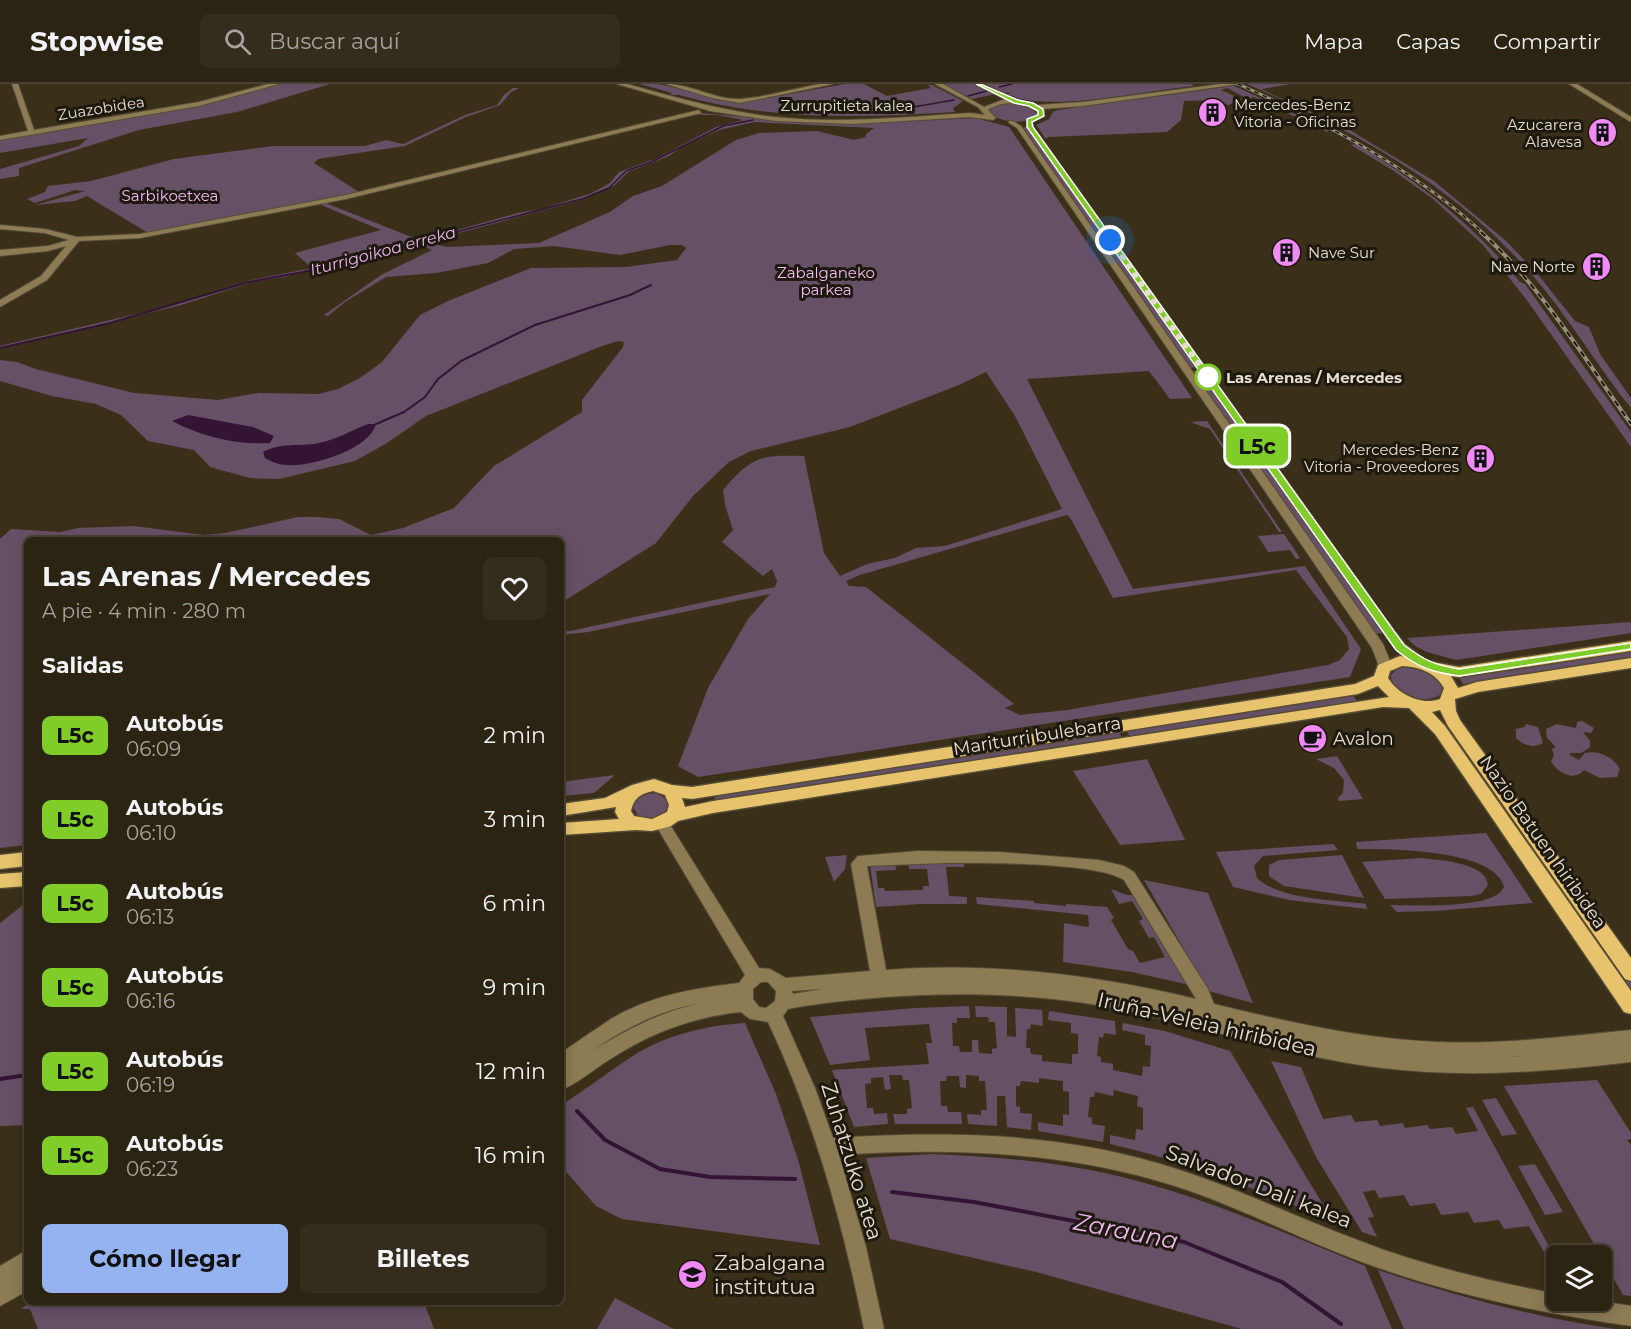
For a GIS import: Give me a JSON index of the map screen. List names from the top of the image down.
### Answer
{
  "streets": {
    "main road": ["Mariturri bulebarra", "Nazio Batuen hiribidea"],
    "street": [
      "Zurrupitieta kalea",
      "Zuazobidea",
      "Iruña-Veleia hiribidea",
      "Zuhatzuko atea",
      "Salvador Dali kalea"
    ]
  },
  "crossings": [
    ["Mariturri bulebarra", "Nazio Batuen hiribidea"],
    ["Iruña-Veleia hiribidea", "Zuhatzuko atea"],
    ["Zuhatzuko atea", "Salvador Dali kalea"]
  ],
  "water": ["Iturrigoikoa erreka", "Zarauna"],
  "parks": ["Sarbikoetxea", "Zabalganeko parkea"],
  "places": {
    "building": [
      "Mercedes-Benz Vitoria - Oficinas",
      "Azucarera Alavesa",
      "Nave Sur",
      "Nave Norte",
      "Mercedes-Benz Vitoria - Proveedores"
    ],
    "other": ["Las Arenas / Mercedes"],
    "cafe": ["Avalon"],
    "school or university": ["Zabalgana institutua"]
  },
  "lines": ["bus line L5c"],
  "page": {
    "header": "Stopwise",
    "search": "Buscar aquí",
    "nav": ["Mapa", "Capas", "Compartir"],
    "on_map": "L5c",
    "heading": [
      ["Las Arenas / Mercedes", "A pie · 4 min · 280 m"],
      "Salidas"
    ],
    "list": [
      {
        "mark": "L5c",
        "name": "Autobús",
        "note": "06:09",
        "value": "2 min"
      },
      {
        "mark": "L5c",
        "name": "Autobús",
        "note": "06:10",
        "value": "3 min"
      },
      {
        "mark": "L5c",
        "name": "Autobús",
        "note": "06:13",
        "value": "6 min"
      },
      {
        "mark": "L5c",
        "name": "Autobús",
        "note": "06:16",
        "value": "9 min"
      },
      {
        "mark": "L5c",
        "name": "Autobús",
        "note": "06:19",
        "value": "12 min"
      },
      {
        "mark": "L5c",
        "name": "Autobús",
        "note": "06:23",
        "value": "16 min"
      }
    ],
    "buttons": ["Cómo llegar", "Billetes"]
  }
}
